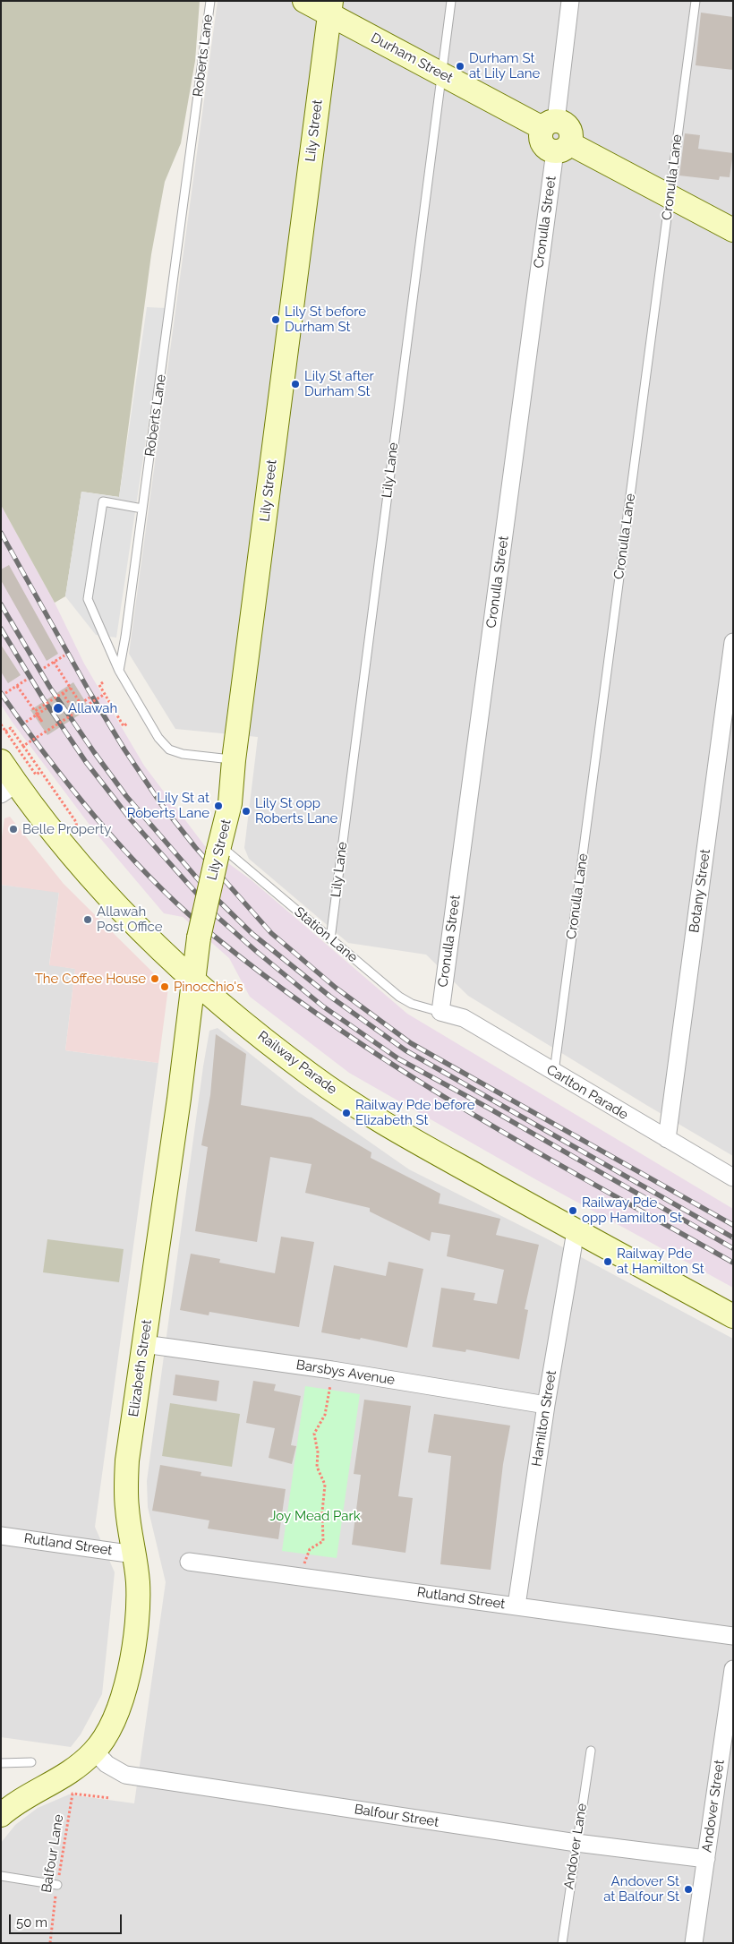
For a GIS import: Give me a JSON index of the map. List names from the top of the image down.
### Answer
{
  "streets": {
    "main road": [
      "Durham Street",
      "Lily Street",
      "Railway Parade",
      "Elizabeth Street"
    ],
    "street": [
      "Cronulla Street",
      "Botany Street",
      "Carlton Parade",
      "Barsbys Avenue",
      "Hamilton Street",
      "Rutland Street",
      "Andover Street",
      "Balfour Street"
    ],
    "lane": [
      "Roberts Lane",
      "Cronulla Lane",
      "Lily Lane",
      "Station Lane",
      "Andover Lane"
    ],
    "path": ["Balfour Lane"]
  },
  "crossings": [
    ["Durham Street", "Lily Street"],
    ["Durham Street", "Cronulla Street"],
    ["Durham Street", "Lily Lane"],
    ["Lily Street", "Station Lane"],
    ["Lily Street", "Railway Parade"],
    ["Lily Street", "Elizabeth Street"],
    ["Cronulla Lane", "Carlton Parade"],
    ["Cronulla Street", "Station Lane"],
    ["Cronulla Street", "Carlton Parade"],
    ["Lily Lane", "Station Lane"],
    ["Botany Street", "Carlton Parade"],
    ["Station Lane", "Carlton Parade"],
    ["Railway Parade", "Elizabeth Street"],
    ["Railway Parade", "Hamilton Street"],
    ["Elizabeth Street", "Barsbys Avenue"],
    ["Elizabeth Street", "Rutland Street"],
    ["Elizabeth Street", "Balfour Street"],
    ["Barsbys Avenue", "Hamilton Street"],
    ["Hamilton Street", "Rutland Street"],
    ["Andover Street", "Balfour Street"],
    ["Balfour Street", "Andover Lane"]
  ],
  "parks": ["Joy Mead Park"],
  "places": [
    "Durham St at Lily Lane",
    "Lily St before Durham St",
    "Lily St after Durham St",
    "Allawah",
    "Lily St at Roberts Lane",
    "Lily St opp Roberts Lane",
    "Belle Property",
    "Allawah Post Office",
    "The Coffee House",
    "Pinocchio's",
    "Railway Pde before Elizabeth St",
    "Railway Pde opp Hamilton St",
    "Railway Pde at Hamilton St",
    "Andover St at Balfour St"
  ],
  "scale_bar": "50 m"
}
